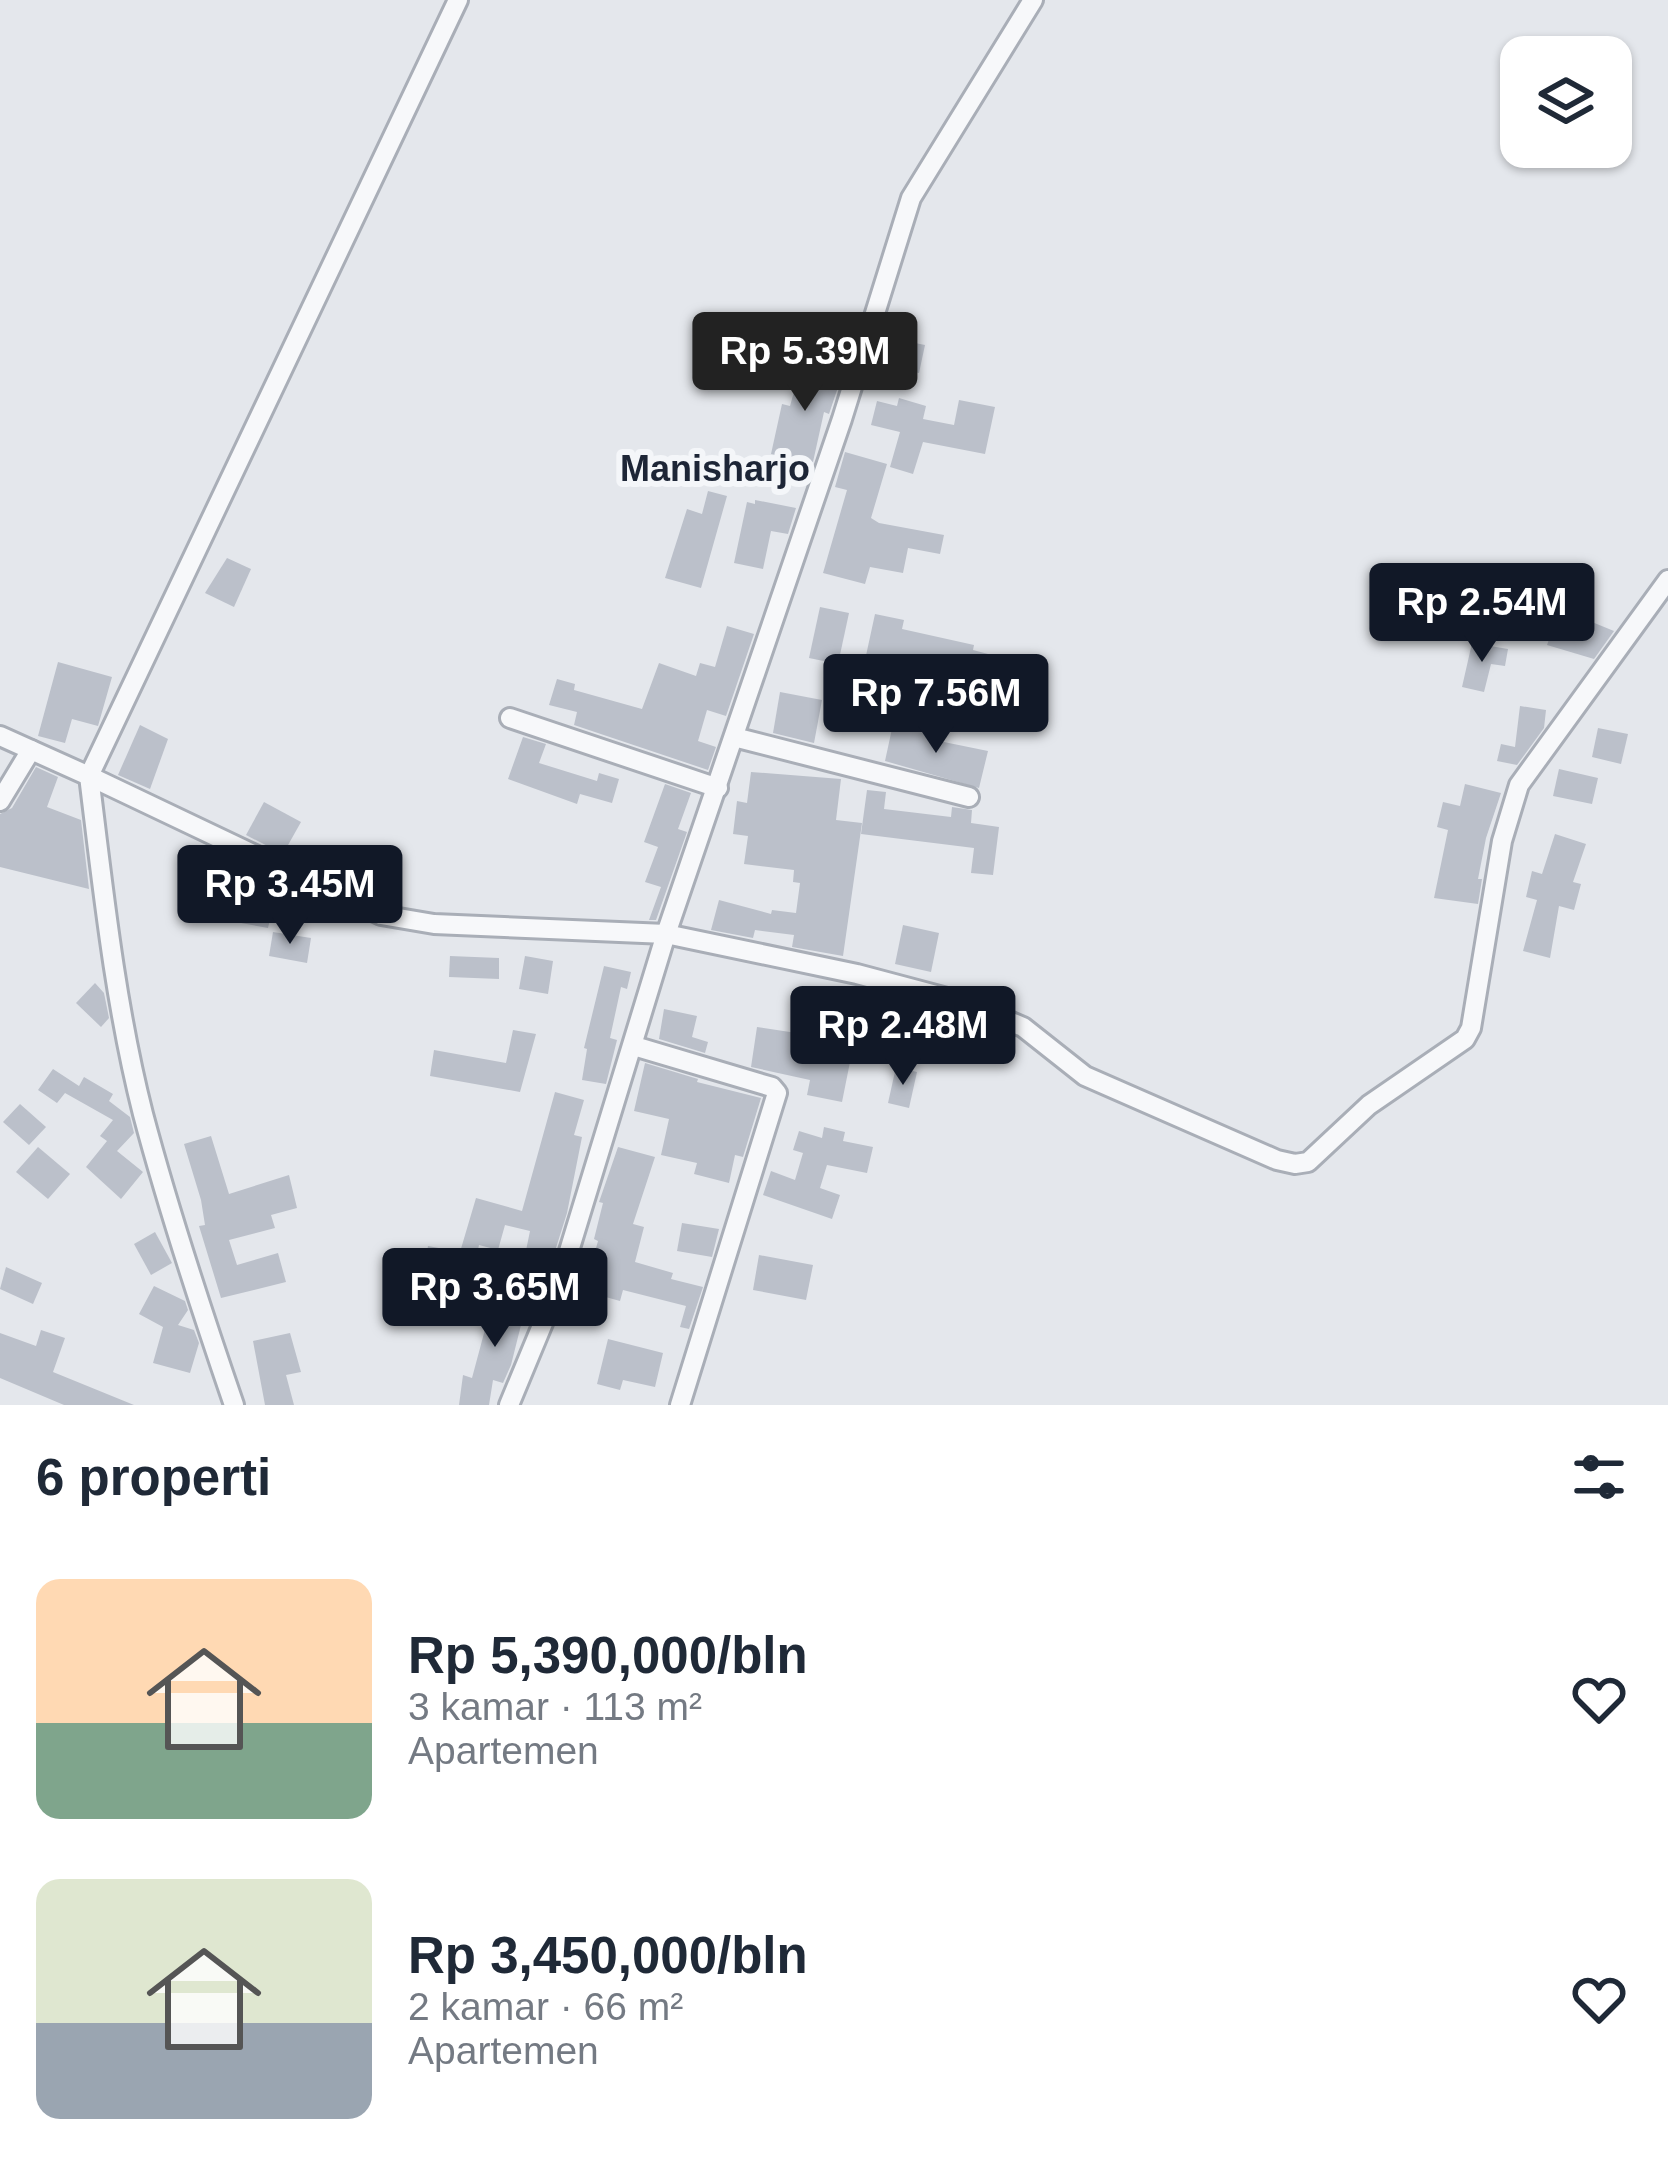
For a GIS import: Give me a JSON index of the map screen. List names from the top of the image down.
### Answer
{
  "districts": ["Manisharjo"],
  "page": {
    "price": [
      "Rp 5.39M",
      "Rp 2.54M",
      "Rp 7.56M",
      "Rp 3.45M",
      "Rp 2.48M",
      "Rp 3.65M"
    ],
    "heading": "6 properti",
    "list": [
      {
        "name": "Rp 5,390,000/bln",
        "note": "3 kamar · 113 m² · Apartemen"
      },
      {
        "name": "Rp 3,450,000/bln",
        "note": "2 kamar · 66 m² · Apartemen"
      }
    ]
  }
}
